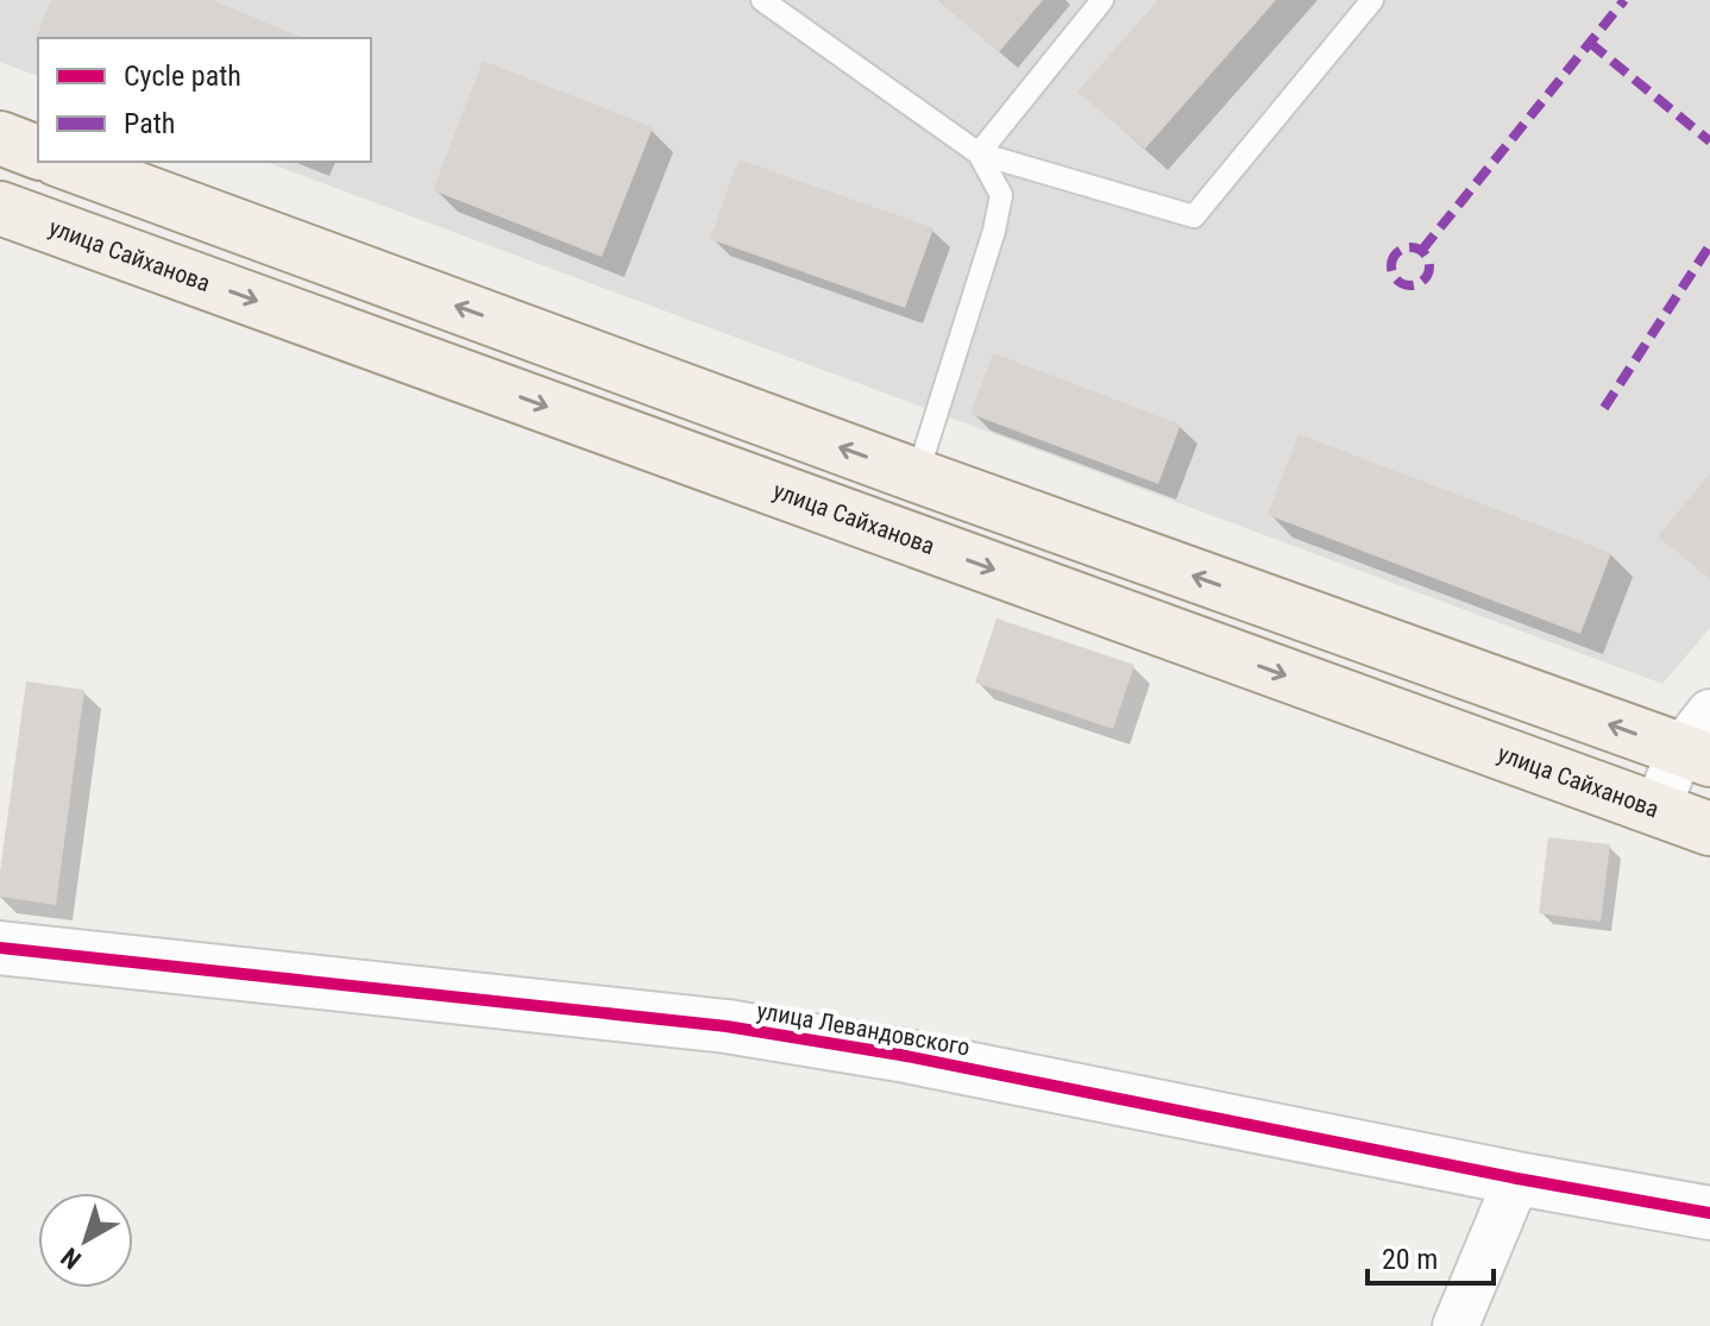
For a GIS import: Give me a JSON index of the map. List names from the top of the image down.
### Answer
{
  "streets": {
    "main road": ["улица Сайханова"],
    "street": ["улица Левандовского"]
  },
  "legend": ["Cycle path", "Path"],
  "scale_bar": "20 m",
  "north": "bottom left"
}
